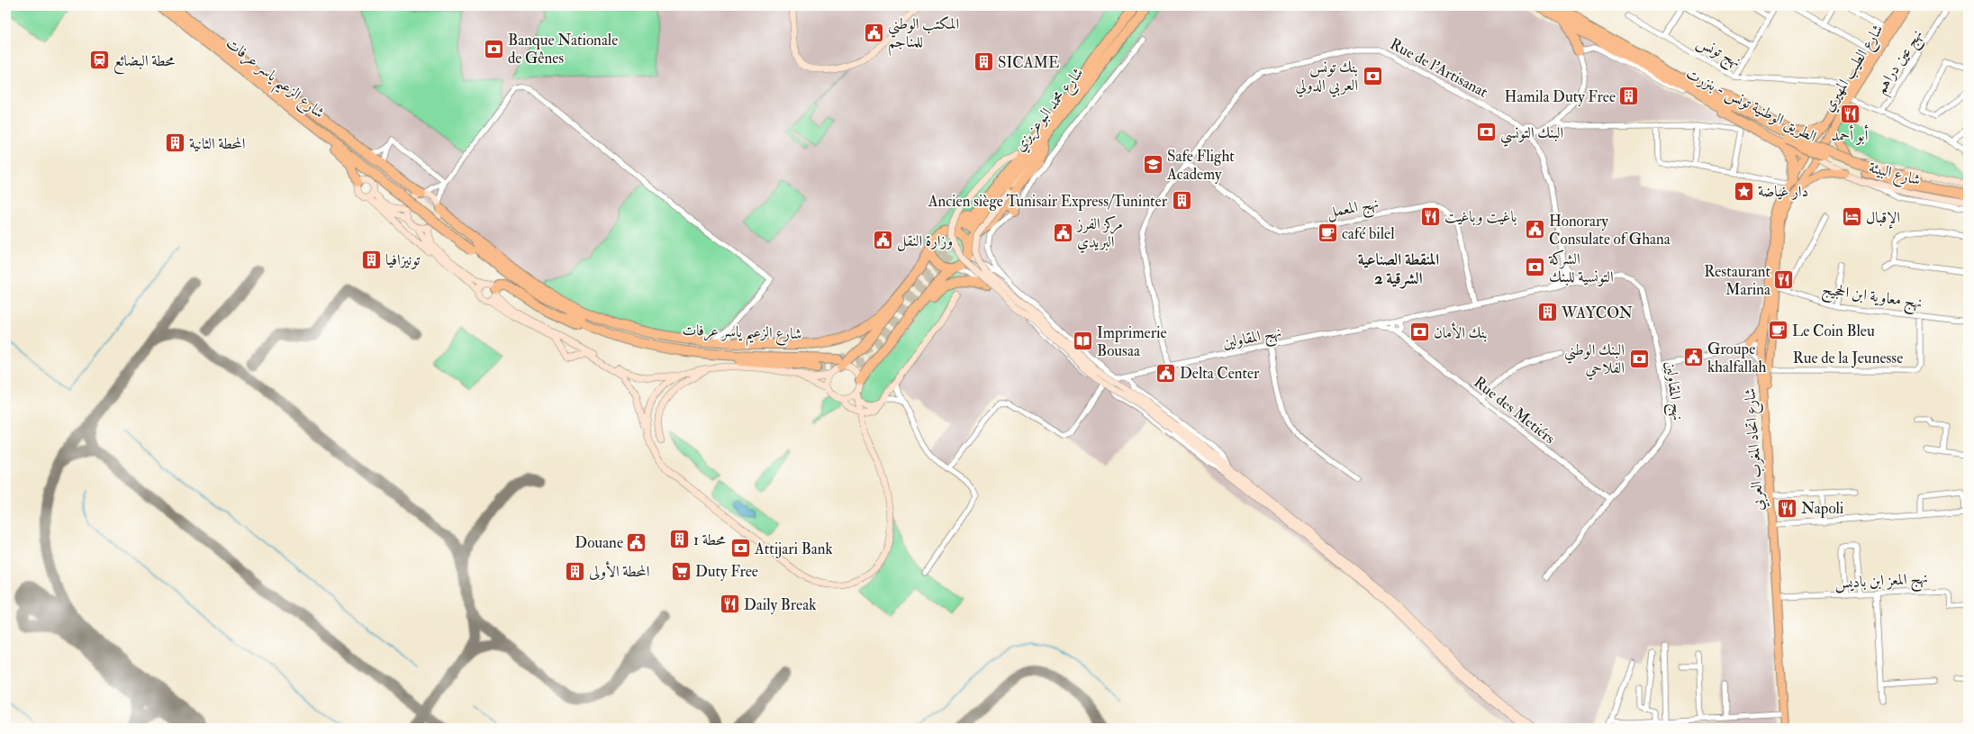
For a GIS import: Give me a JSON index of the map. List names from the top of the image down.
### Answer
{
  "streets": {
    "highway": ["شارع الزعيم ياسر عرفات", "الطريق الوطنية تونس - بنزرت", "شارع محمد البوعزيزي"],
    "main road": ["شارع الطيب المهيري", "شارع اتحاد المغرب العربي"],
    "street": [
      "نهج تونس",
      "نهج عين دراهم",
      "Rue de l'Artisanat",
      "شارع البيئة",
      "نهج المعمل",
      "نهج معاوية ابن الحجيج",
      "نهج المقاولين",
      "Rue de la Jeunesse",
      "Rue des Metiérs",
      "نهج المعز ابن باديس"
    ]
  },
  "crossings": [
    ["نهج تونس", "شارع الطيب المهيري"],
    ["Rue de l'Artisanat", "نهج المعمل"],
    ["Rue de l'Artisanat", "نهج المقاولين"],
    ["شارع الطيب المهيري", "شارع البيئة"],
    ["شارع الطيب المهيري", "شارع اتحاد المغرب العربي"],
    ["الطريق الوطنية تونس - بنزرت", "شارع البيئة"],
    ["شارع البيئة", "شارع اتحاد المغرب العربي"],
    ["نهج المعمل", "نهج المقاولين"],
    ["نهج معاوية ابن الحجيج", "Rue de la Jeunesse"],
    ["نهج معاوية ابن الحجيج", "شارع اتحاد المغرب العربي"],
    ["نهج المقاولين", "Rue des Metiérs"],
    ["Rue de la Jeunesse", "شارع اتحاد المغرب العربي"],
    ["شارع اتحاد المغرب العربي", "نهج المعز ابن باديس"]
  ],
  "districts": ["المنقطة الصناعية الشرقية 2"],
  "places": {
    "public building": [
      "المكتب الوطني للمناجم",
      "Honorary Consulate of Ghana",
      "مركز الفرز البريدي",
      "وزارة النقل",
      "Groupe khalfallah",
      "Delta Center",
      "Douane"
    ],
    "bank": [
      "Banque Nationale de Gênes",
      "بنك تونس العربي الدولي",
      "البنك التونسي",
      "الشركة التونسية للبنك",
      "بنك الأمان",
      "البنك الوطني الفلاحي",
      "Attijari Bank"
    ],
    "station": ["محطة البضائع"],
    "building": [
      "SICAME",
      "Hamila Duty Free",
      "المحطة الثانية",
      "Ancien siège Tunisair Express/Tuninter",
      "تونيزافيا",
      "WAYCON",
      "محطة 1",
      "المحطة الأولى"
    ],
    "restaurant": [
      "أبو أحمد",
      "باغيت وباغيت",
      "Restaurant Marina",
      "Napoli",
      "Daily Break"
    ],
    "school or university": ["Safe Flight Academy"],
    "place": ["دار غياضة"],
    "hotel": ["الإقبال"],
    "cafe": ["café bilel", "Le Coin Bleu"],
    "library": ["Imprimerie Bousaa"],
    "supermarket": ["Duty Free"]
  }
}
